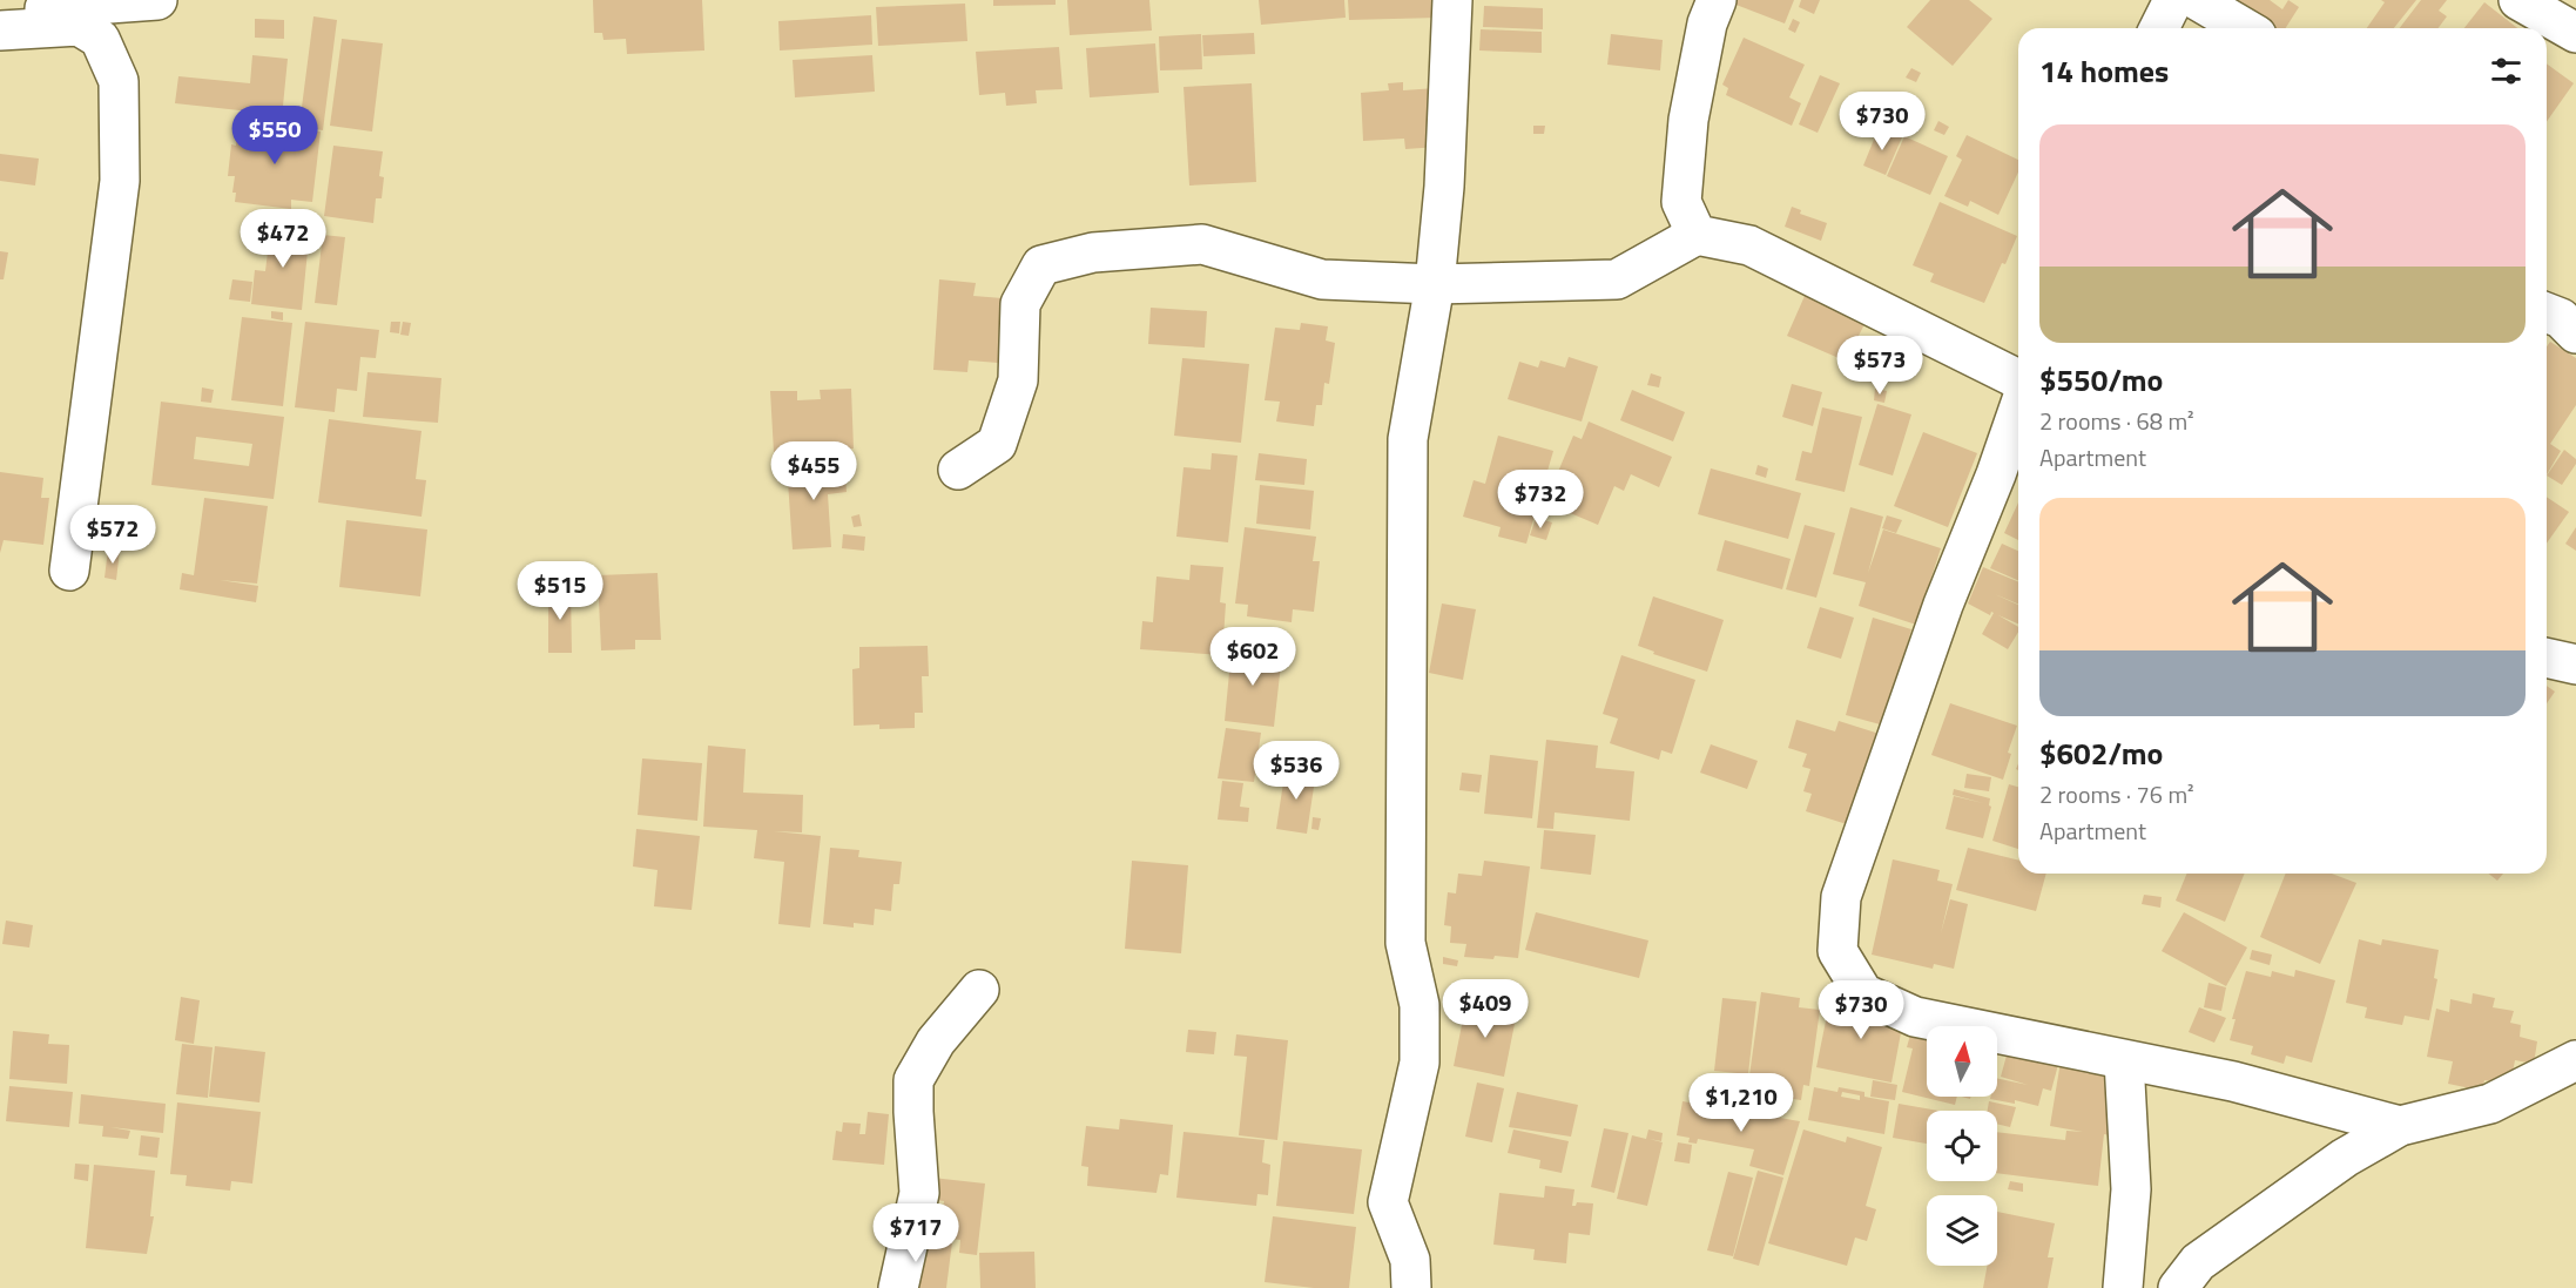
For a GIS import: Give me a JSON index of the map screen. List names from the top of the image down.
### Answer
{
  "north": "top",
  "page": {
    "heading": "14 homes",
    "price": [
      "$730",
      "$550",
      "$472",
      "$573",
      "$455",
      "$732",
      "$572",
      "$515",
      "$602",
      "$536",
      "$409",
      "$730",
      "$1,210",
      "$717"
    ],
    "list": [
      {
        "name": "$550/mo",
        "note": "2 rooms · 68 m² · Apartment"
      },
      {
        "name": "$602/mo",
        "note": "2 rooms · 76 m² · Apartment"
      }
    ]
  }
}
